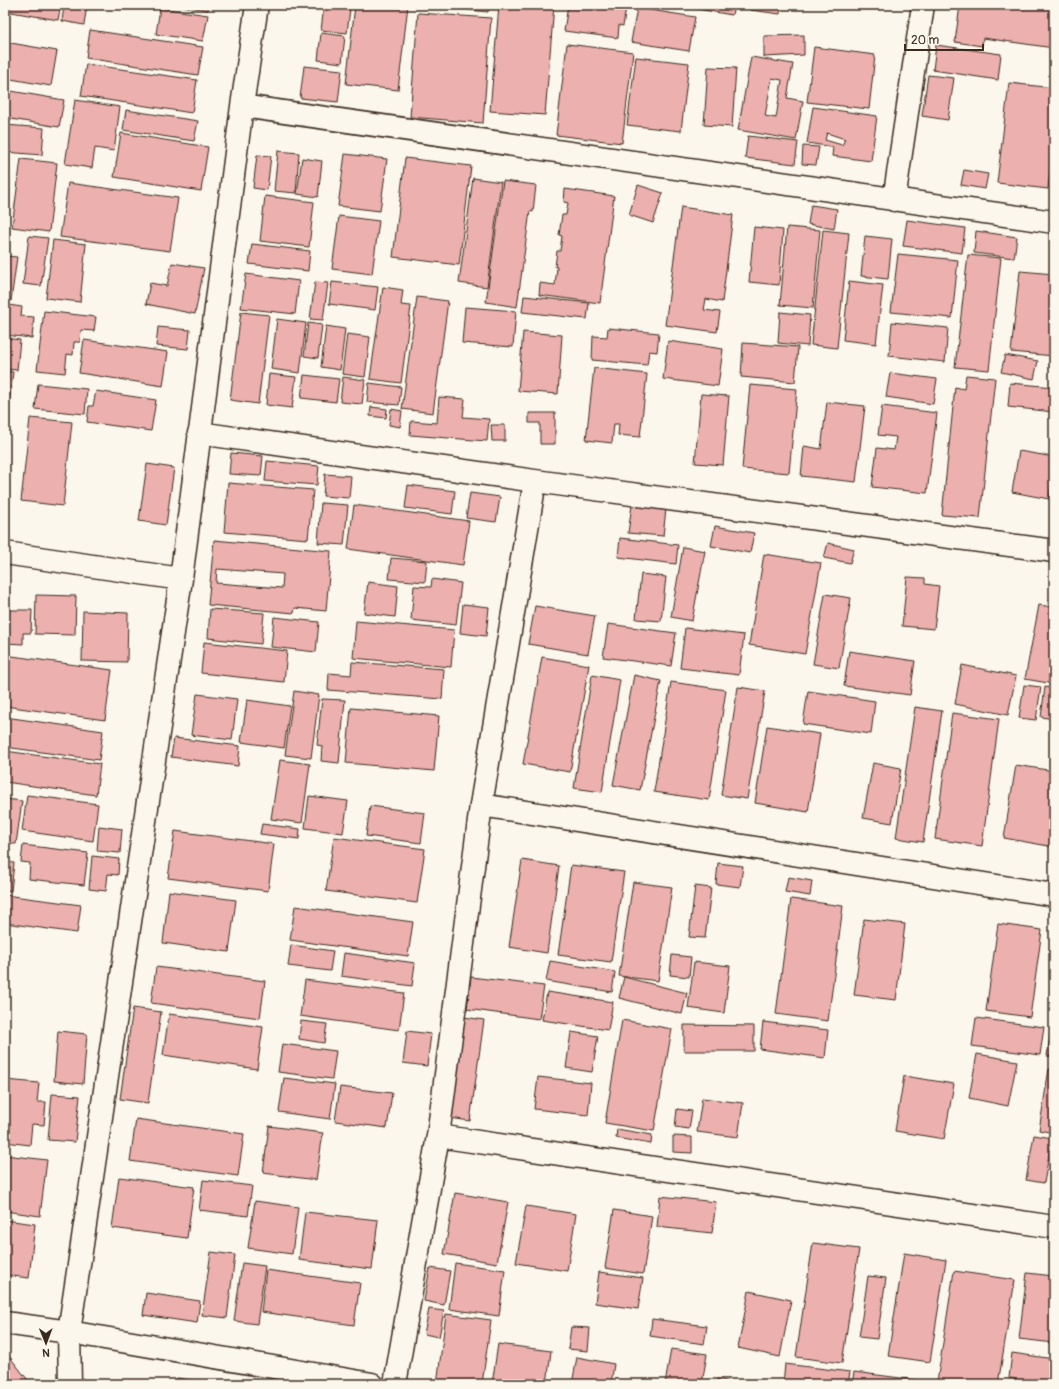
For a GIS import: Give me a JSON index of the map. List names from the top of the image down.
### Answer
{
  "scale_bar": "20 m",
  "north": "bottom"
}
